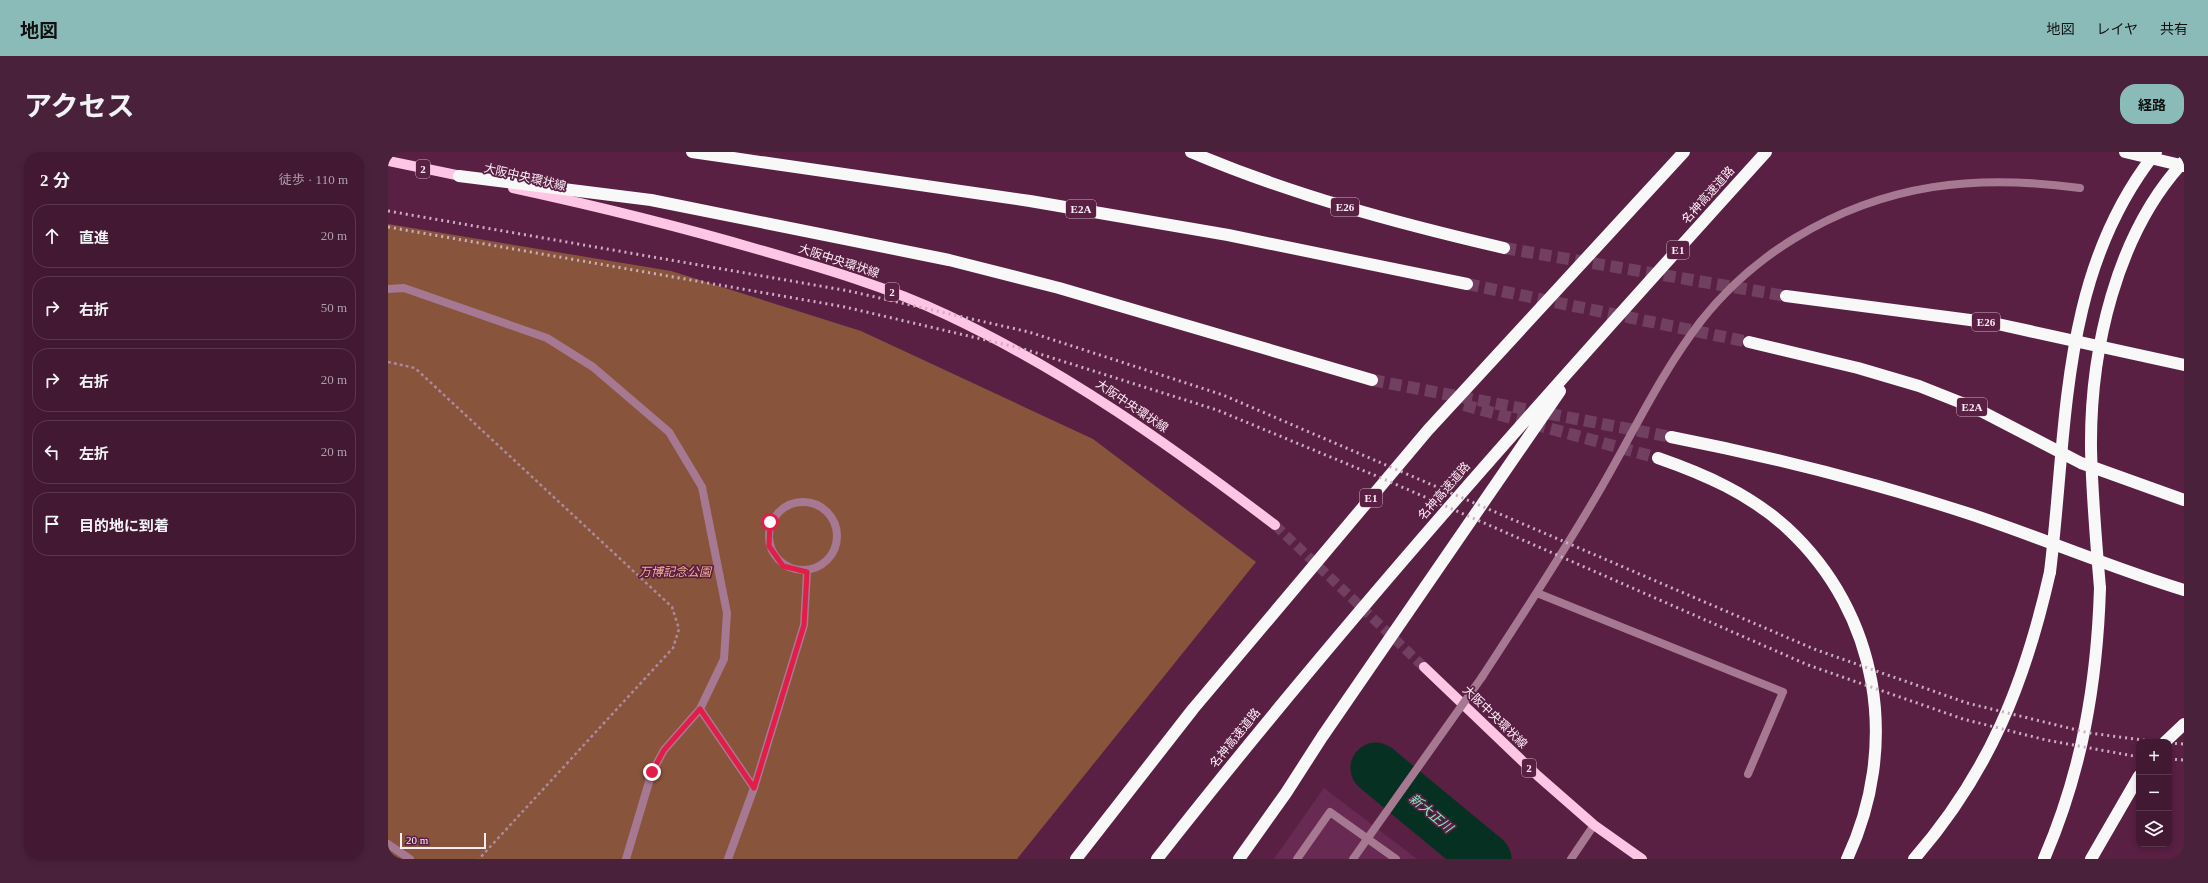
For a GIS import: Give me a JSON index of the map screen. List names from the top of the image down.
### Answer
{
  "streets": {
    "highway": [
      "名神高速道路",
      "E26",
      "E2A",
      "E1"
    ],
    "main road": ["2", "大阪中央環状線"]
  },
  "water": ["新大正川"],
  "parks": ["万博記念公園"],
  "scale_bar": "20 m",
  "page": {
    "header": "地図",
    "nav": ["地図", "レイヤ", "共有"],
    "title": "アクセス",
    "buttons": "経路",
    "heading": ["2 分", "徒歩 · 110 m"],
    "list": [
      ["直進", "20 m"],
      ["右折", "50 m"],
      ["右折", "20 m"],
      ["左折", "20 m"],
      "目的地に到着"
    ],
    "map_buttons": ["+", "−"],
    "scale": "20 m"
  }
}
